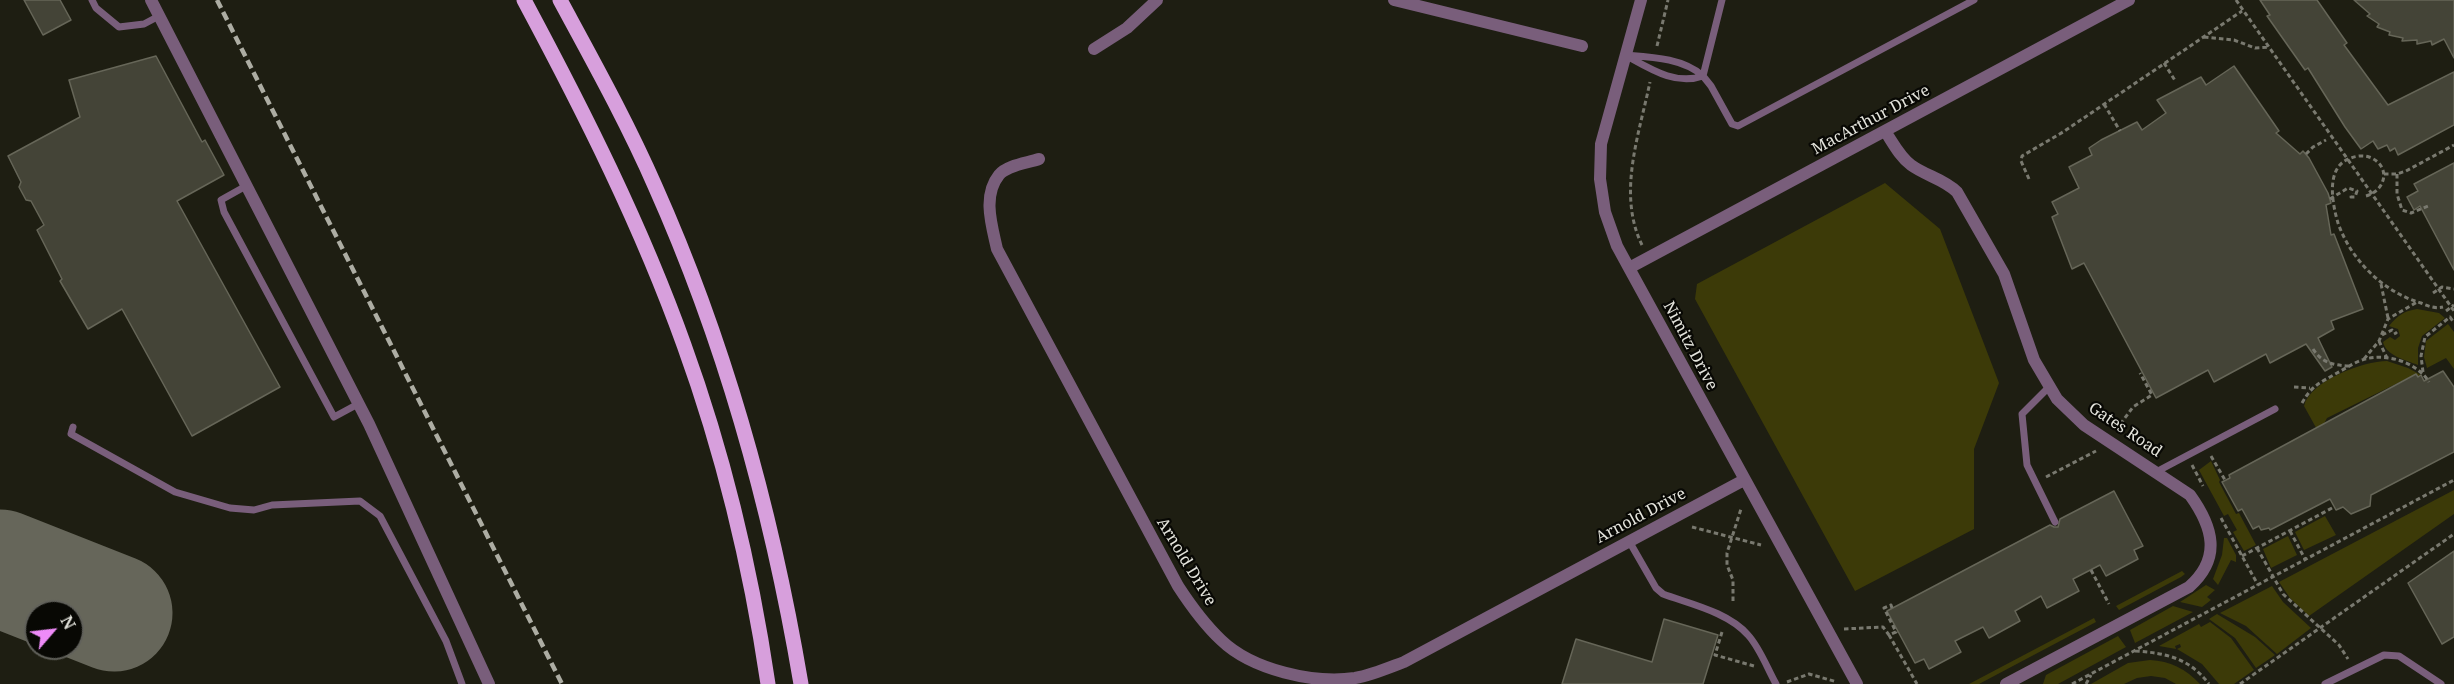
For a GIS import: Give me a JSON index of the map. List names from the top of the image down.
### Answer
{
  "streets": {
    "street": [
      "MacArthur Drive",
      "Nimitz Drive",
      "Gates Road",
      "Arnold Drive"
    ]
  },
  "crossings": [
    ["MacArthur Drive", "Nimitz Drive"],
    ["MacArthur Drive", "Gates Road"],
    ["Nimitz Drive", "Arnold Drive"]
  ],
  "north": "top right"
}
